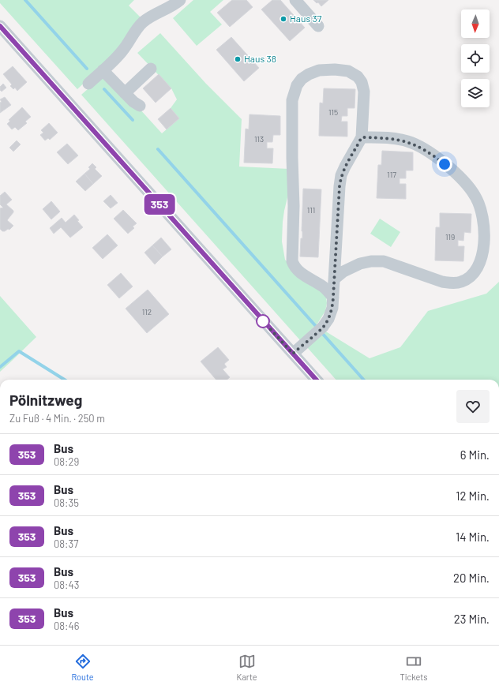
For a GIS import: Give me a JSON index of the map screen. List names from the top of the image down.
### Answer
{
  "places": ["Haus 37", "Haus 38"],
  "lines": ["bus line 353"],
  "house_numbers": [
    "115",
    "113",
    "117",
    "111",
    "119",
    "112"
  ],
  "north": "bottom",
  "page": {
    "on_map": "353",
    "heading": ["Pölnitzweg", "Zu Fuß · 4 Min. · 250 m"],
    "list": [
      {
        "mark": "353",
        "name": "Bus",
        "note": "08:29",
        "value": "6 Min."
      },
      {
        "mark": "353",
        "name": "Bus",
        "note": "08:35",
        "value": "12 Min."
      },
      {
        "mark": "353",
        "name": "Bus",
        "note": "08:37",
        "value": "14 Min."
      },
      {
        "mark": "353",
        "name": "Bus",
        "note": "08:43",
        "value": "20 Min."
      },
      {
        "mark": "353",
        "name": "Bus",
        "note": "08:46",
        "value": "23 Min."
      }
    ],
    "tabs": ["Route", "Karte", "Tickets"]
  }
}
